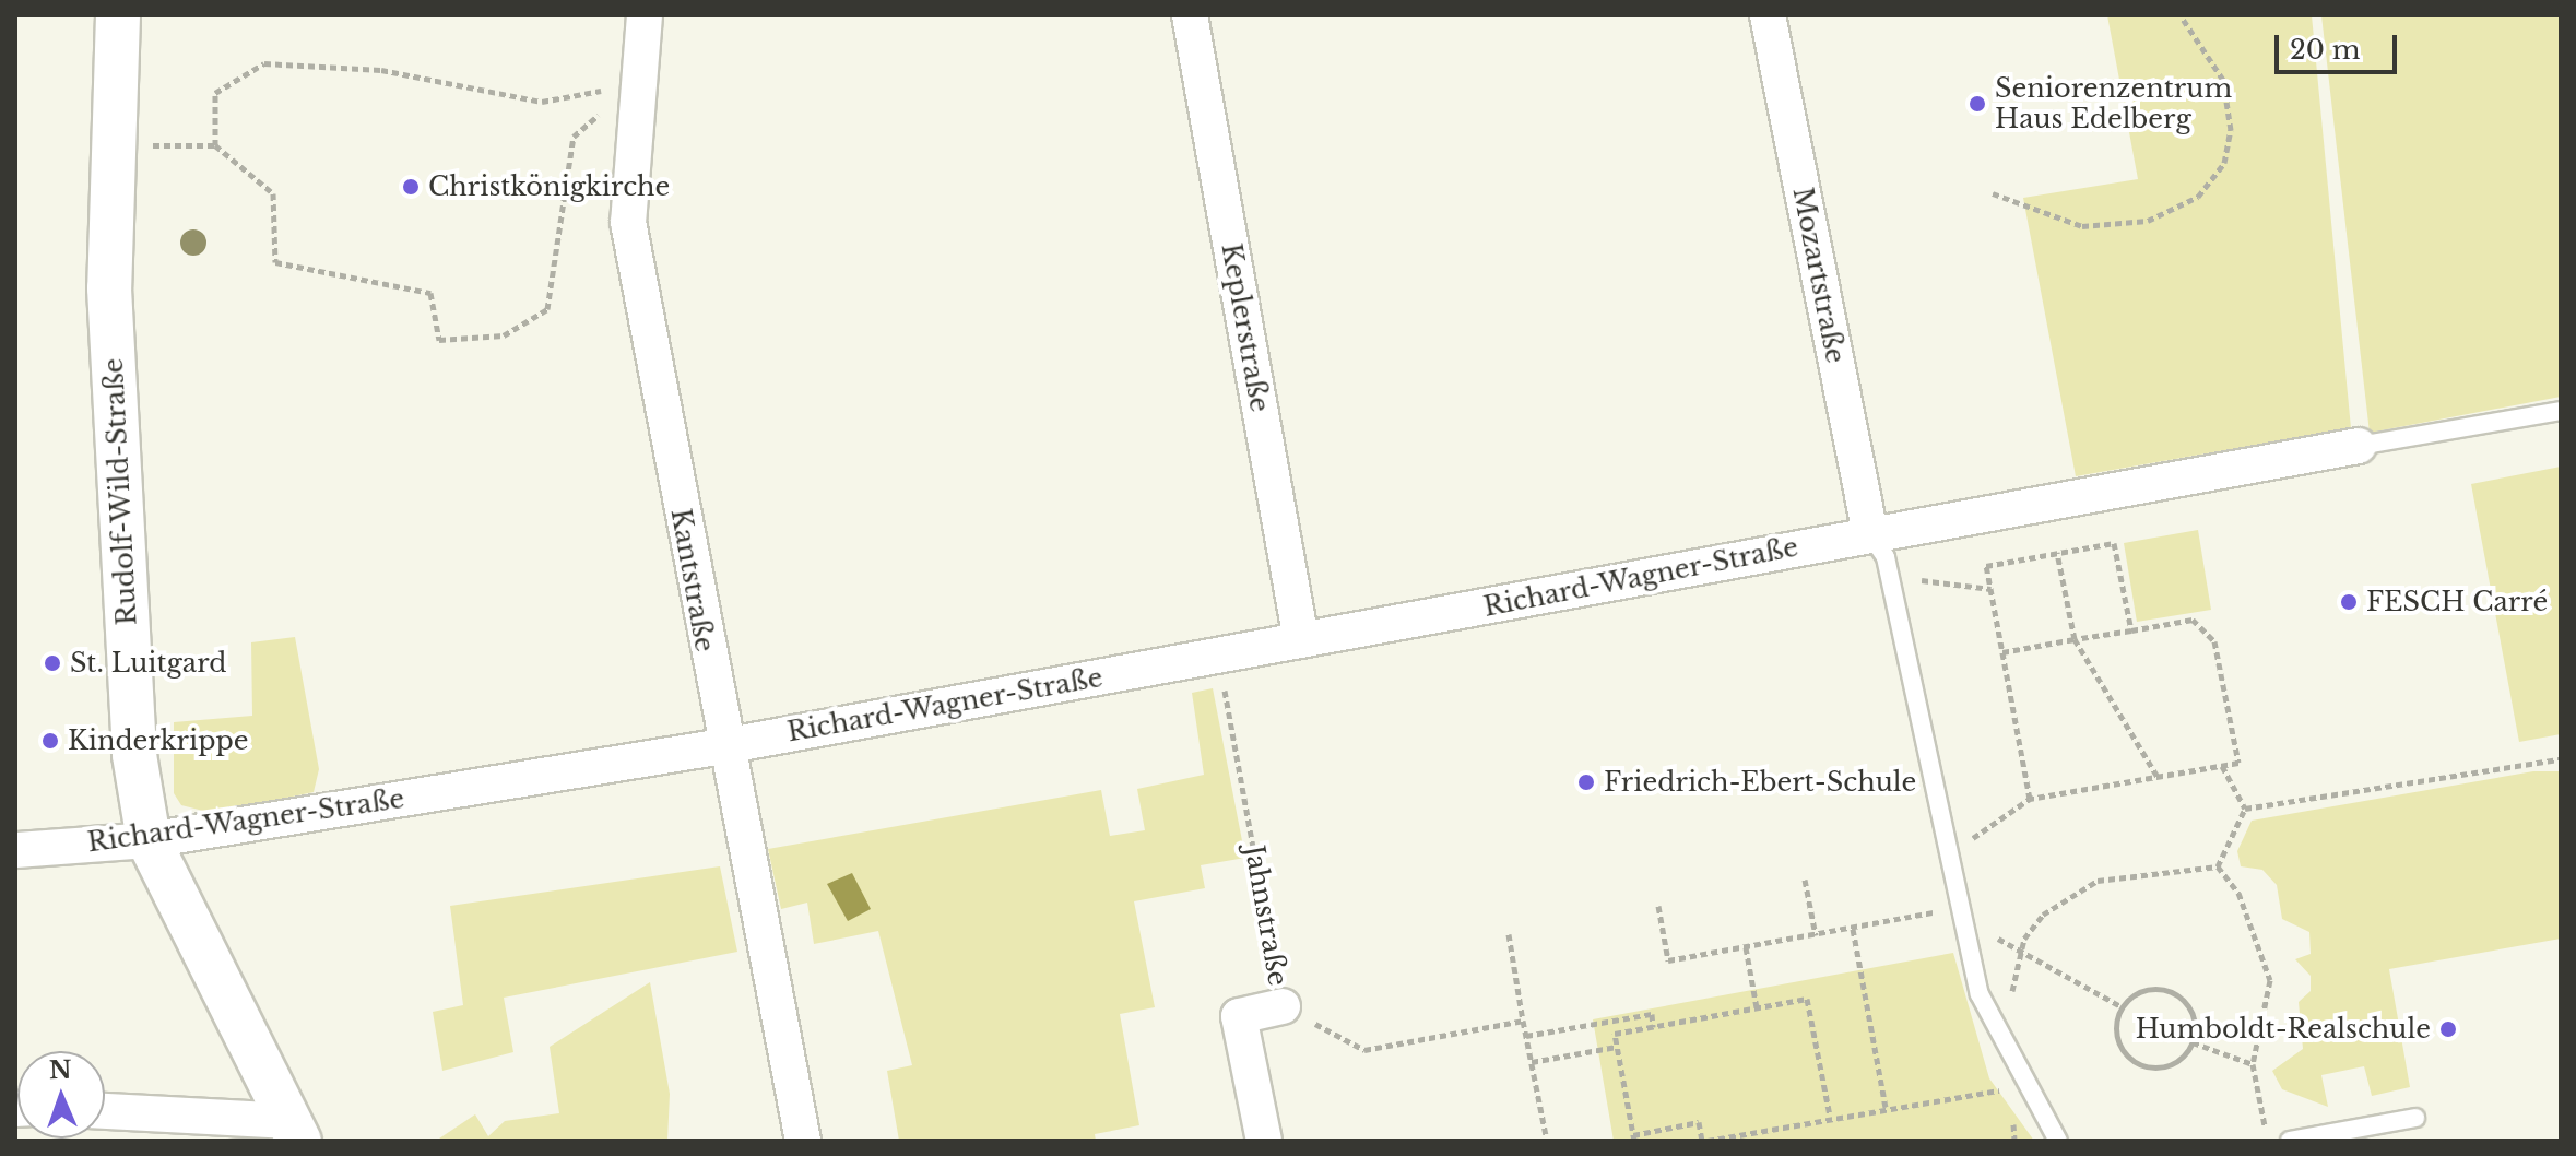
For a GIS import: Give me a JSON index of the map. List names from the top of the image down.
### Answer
{
  "streets": {
    "street": [
      "Mozartstraße",
      "Keplerstraße",
      "Rudolf-Wild-Straße",
      "Richard-Wagner-Straße",
      "Kantstraße",
      "Jahnstraße"
    ]
  },
  "crossings": [
    ["Mozartstraße", "Richard-Wagner-Straße"],
    ["Keplerstraße", "Richard-Wagner-Straße"],
    ["Rudolf-Wild-Straße", "Richard-Wagner-Straße"],
    ["Richard-Wagner-Straße", "Kantstraße"],
    ["Richard-Wagner-Straße", "Jahnstraße"]
  ],
  "places": [
    "Seniorenzentrum Haus Edelberg",
    "Christkönigkirche",
    "FESCH Carré",
    "St. Luitgard",
    "Kinderkrippe",
    "Friedrich-Ebert-Schule",
    "Humboldt-Realschule"
  ],
  "scale_bar": "20 m",
  "north": "top"
}
